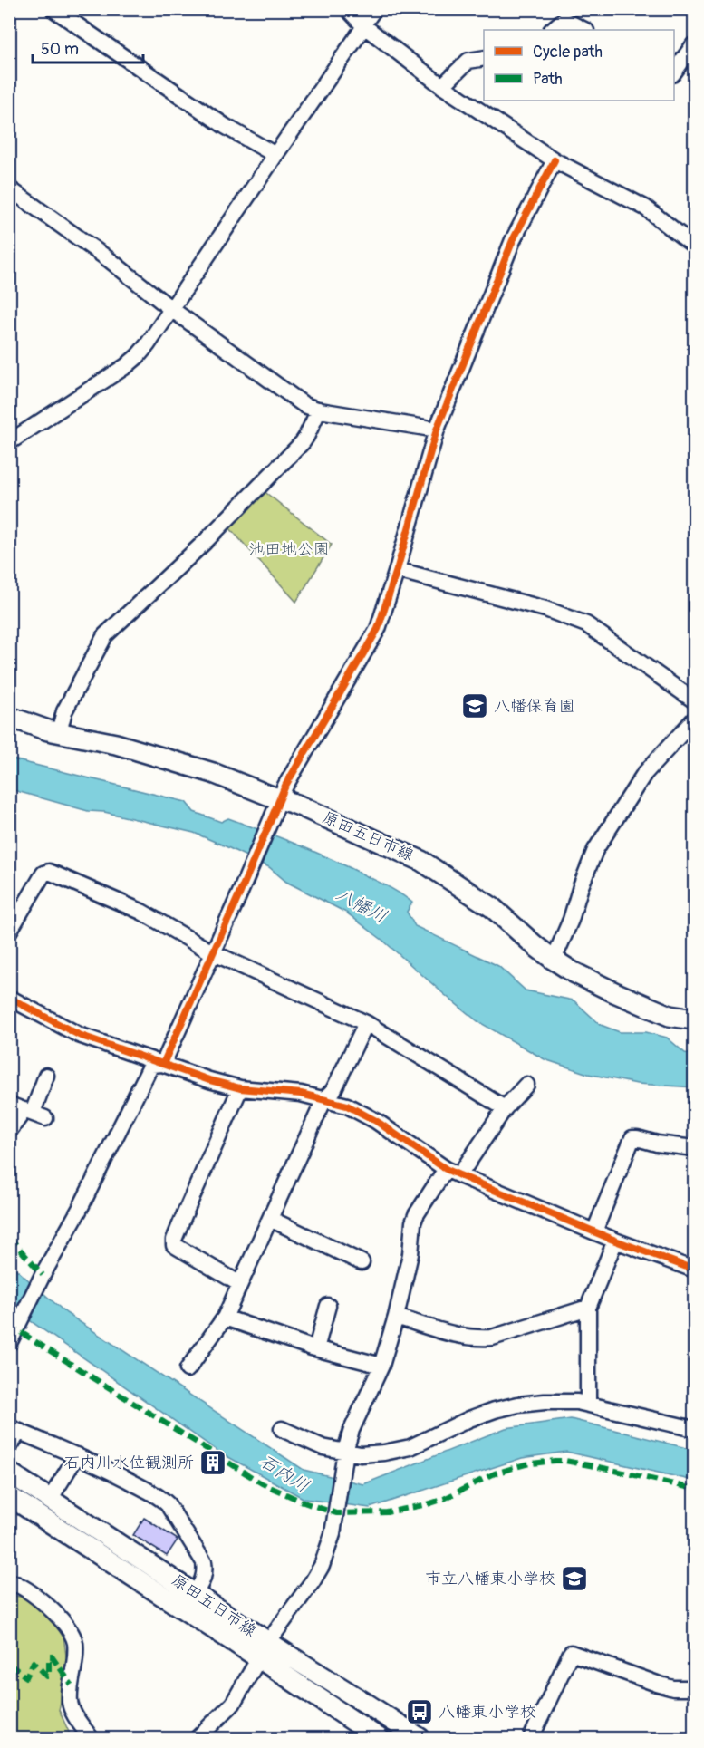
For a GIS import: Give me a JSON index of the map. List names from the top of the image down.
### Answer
{
  "streets": {
    "main road": ["原田五日市線"]
  },
  "water": ["八幡川", "石内川"],
  "parks": ["池田地公園"],
  "places": {
    "school or university": ["八幡保育園", "市立八幡東小学校"],
    "building": ["石内川水位観測所"],
    "bus stop": ["八幡東小学校"]
  },
  "legend": ["Cycle path", "Path"],
  "scale_bar": "50 m"
}
